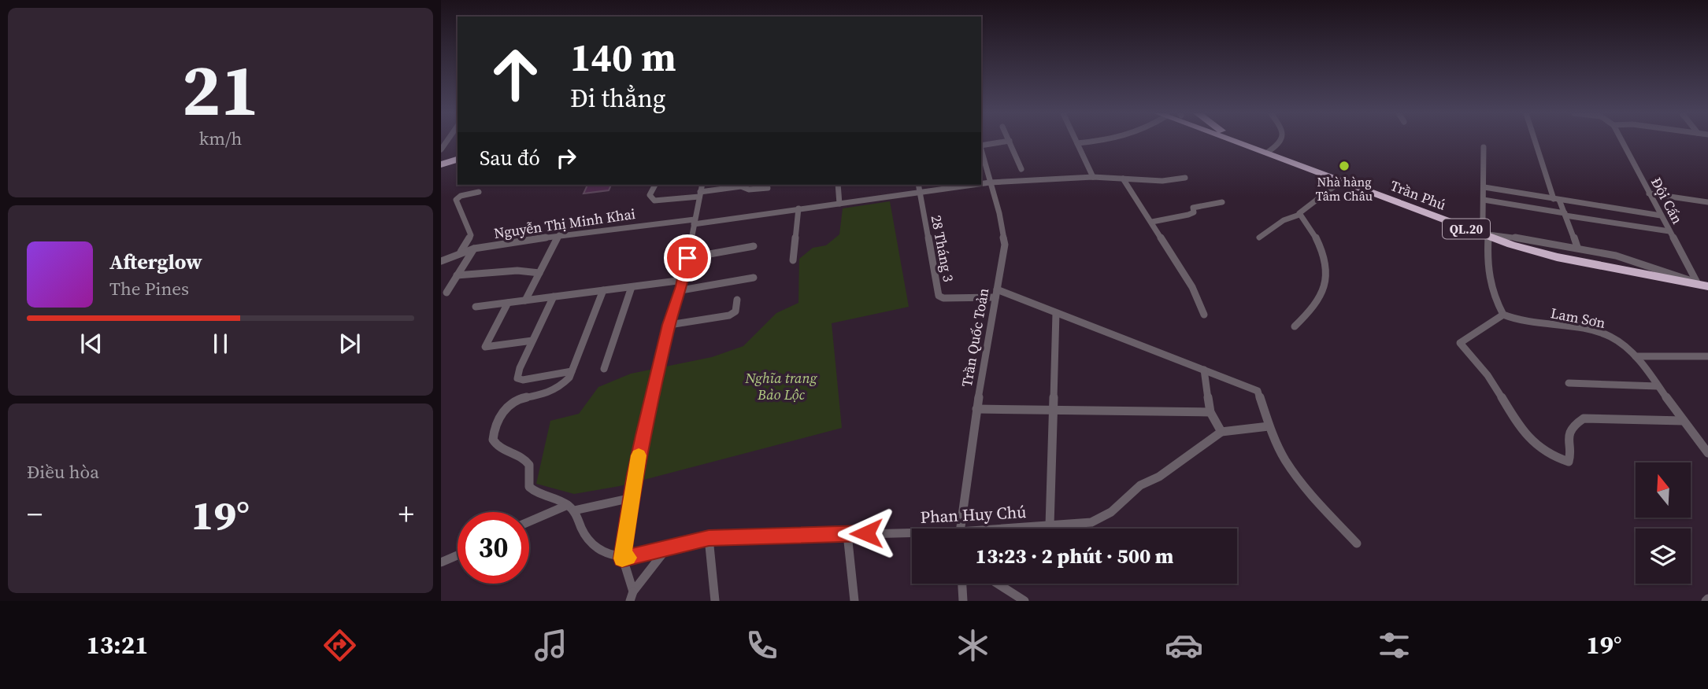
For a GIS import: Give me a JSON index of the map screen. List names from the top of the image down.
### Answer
{
  "streets": {
    "highway": ["Trần Phú", "QL.20"],
    "street": [
      "Đội Cấn",
      "Nguyễn Thị Minh Khai",
      "28 Tháng 3",
      "Lam Sơn",
      "Trần Quốc Toản",
      "Phan Huy Chú"
    ]
  },
  "crossings": [
    ["Trần Phú", "Đội Cấn"],
    ["Nguyễn Thị Minh Khai", "28 Tháng 3"],
    ["Nguyễn Thị Minh Khai", "Trần Quốc Toản"],
    ["28 Tháng 3", "Trần Quốc Toản"]
  ],
  "parks": ["Nghĩa trang Bảo Lộc"],
  "places": ["Nhà hàng Tâm Châu"],
  "north": "top",
  "page": {
    "tile": [
      ["21", "km/h"],
      "Điều hòa"
    ],
    "turn": ["140 m", "Đi thẳng"],
    "then": "Sau đó",
    "song": ["Afterglow", "The Pines"],
    "heat": ["−", "19°", "+"],
    "limit": "30",
    "trip": "13:23 · 2 phút · 500 m",
    "tabs": ["13:21", "19°"]
  }
}
